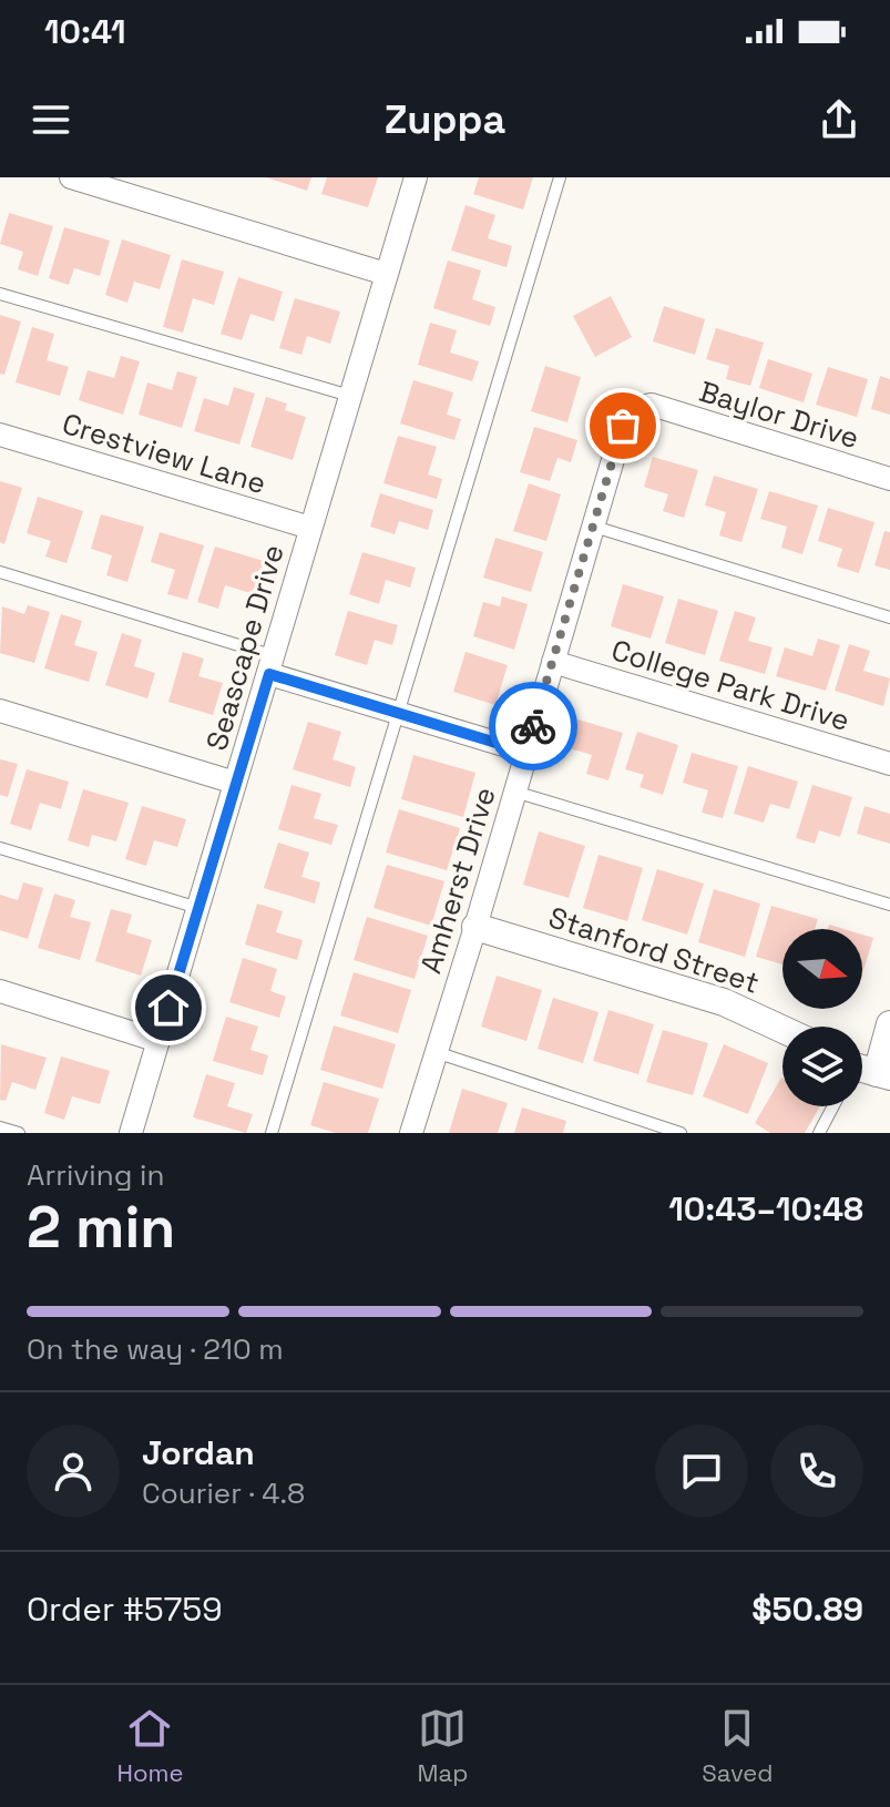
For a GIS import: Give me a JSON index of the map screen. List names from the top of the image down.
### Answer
{
  "streets": {
    "street": [
      "Baylor Drive",
      "Crestview Lane",
      "Seascape Drive",
      "College Park Drive",
      "Amherst Drive",
      "Stanford Street"
    ]
  },
  "crossings": [
    ["Baylor Drive", "Amherst Drive"],
    ["Crestview Lane", "Seascape Drive"],
    ["College Park Drive", "Amherst Drive"],
    ["Amherst Drive", "Stanford Street"]
  ],
  "north": "right",
  "page": {
    "status": "10:41",
    "header": "Zuppa",
    "heading": ["2 min", "Arriving in", "10:43–10:48"],
    "panel": [
      "Jordan",
      "Courier · 4.8",
      "Order #5759",
      "$50.89"
    ],
    "bar": "On the way · 210 m",
    "tabs": ["Home", "Map", "Saved"]
  }
}
